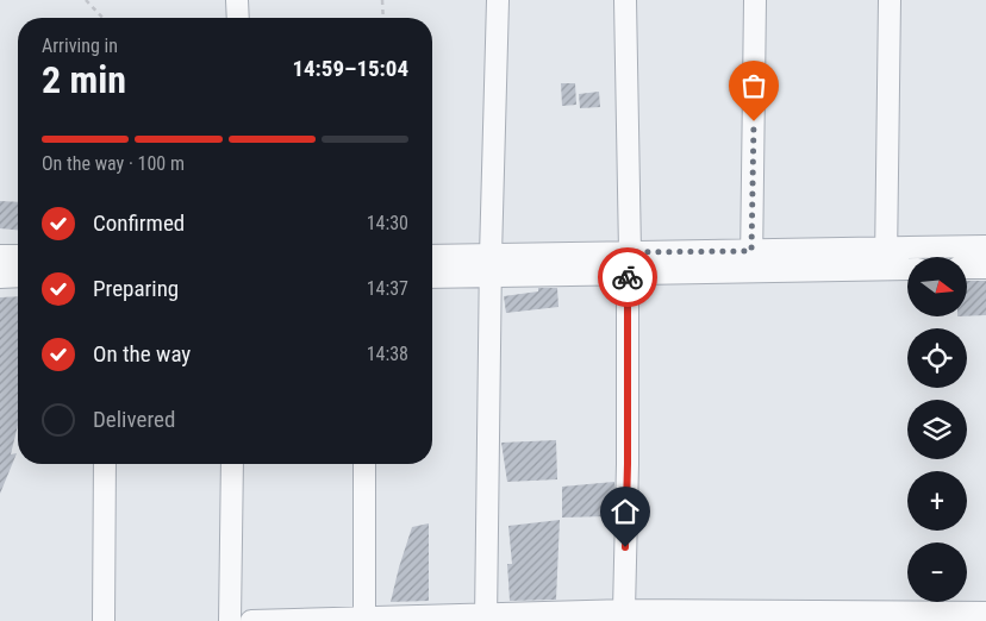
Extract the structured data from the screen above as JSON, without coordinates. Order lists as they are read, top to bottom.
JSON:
{
  "north": "right",
  "page": {
    "heading": ["2 min", "Arriving in", "14:59–15:04"],
    "bar": "On the way · 100 m",
    "list": [
      ["Confirmed", "14:30"],
      ["Preparing", "14:37"],
      ["On the way", "14:38"],
      "Delivered"
    ],
    "map_buttons": ["+", "−"]
  }
}
